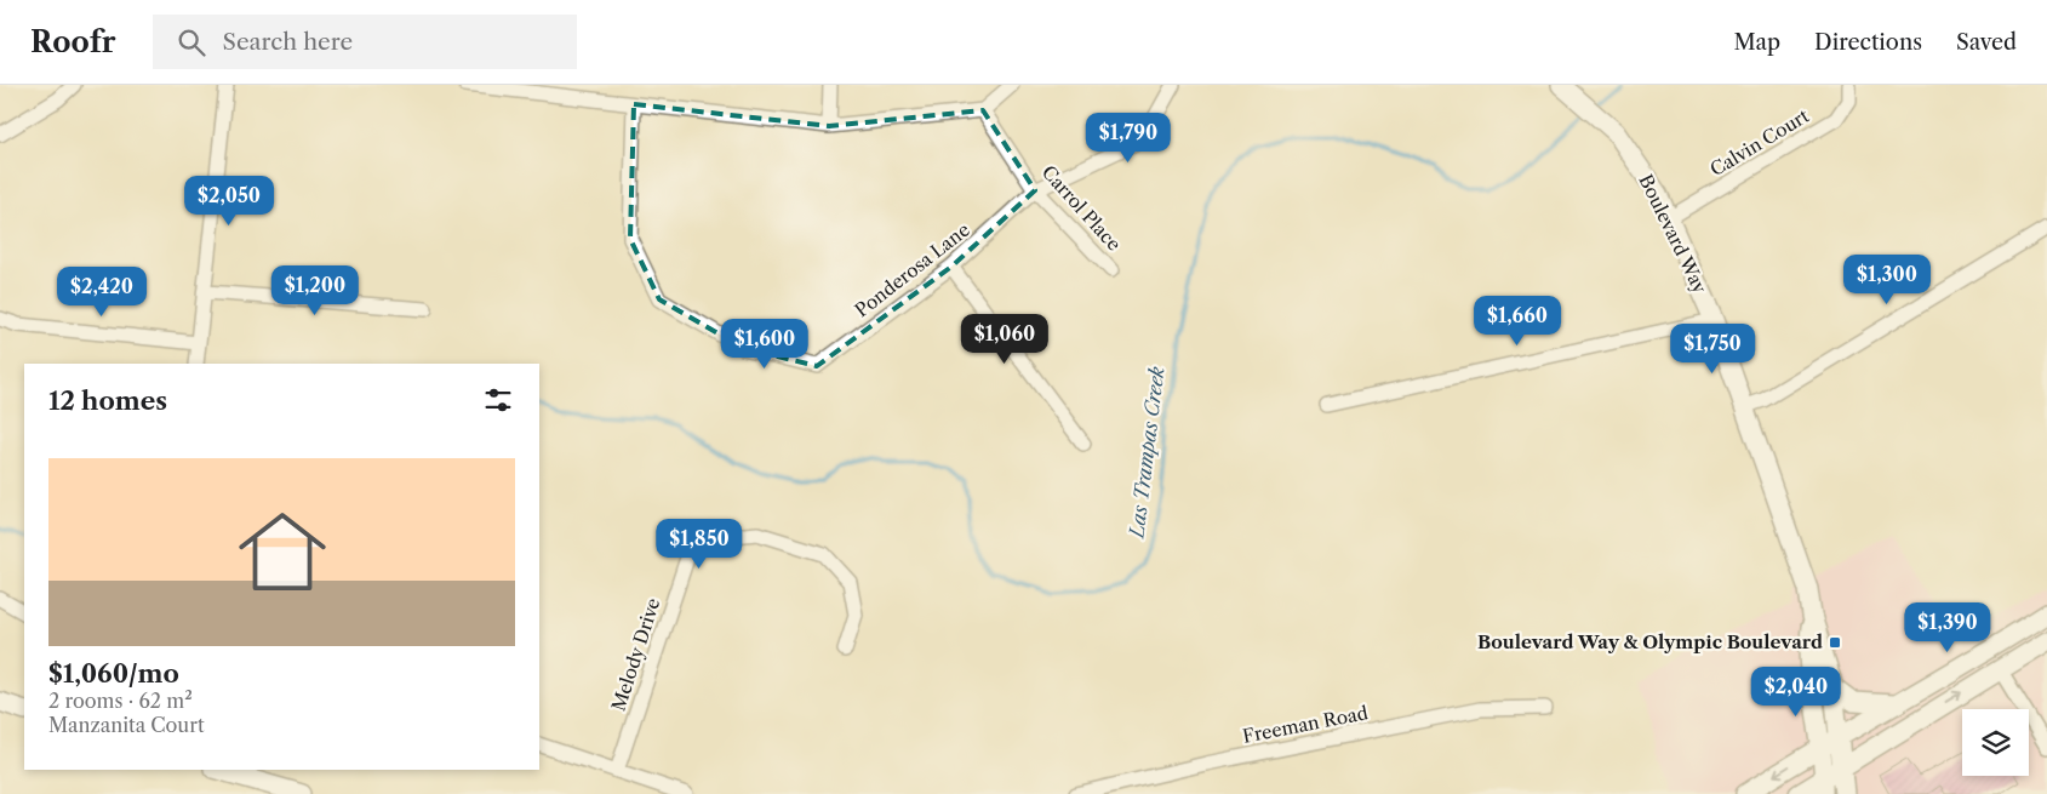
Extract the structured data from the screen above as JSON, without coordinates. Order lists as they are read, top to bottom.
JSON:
{
  "streets": {
    "street": [
      "Calvin Court",
      "Carrol Place",
      "Boulevard Way",
      "Ponderosa Lane",
      "Melody Drive",
      "Freeman Road"
    ]
  },
  "crossings": [
    ["Calvin Court", "Boulevard Way"],
    ["Carrol Place", "Ponderosa Lane"]
  ],
  "water": ["Las Trampas Creek"],
  "places": {
    "transit": ["Boulevard Way & Olympic Boulevard"]
  },
  "page": {
    "header": "Roofr",
    "search": "Search here",
    "nav": ["Map", "Directions", "Saved"],
    "price": [
      "$1,790",
      "$2,050",
      "$1,300",
      "$1,200",
      "$2,420",
      "$1,660",
      "$1,060",
      "$1,600",
      "$1,750",
      "$1,850",
      "$1,390",
      "$2,040"
    ],
    "heading": "12 homes",
    "list": [
      {
        "name": "$1,060/mo",
        "note": "2 rooms · 62 m² · Manzanita Court"
      }
    ]
  }
}
